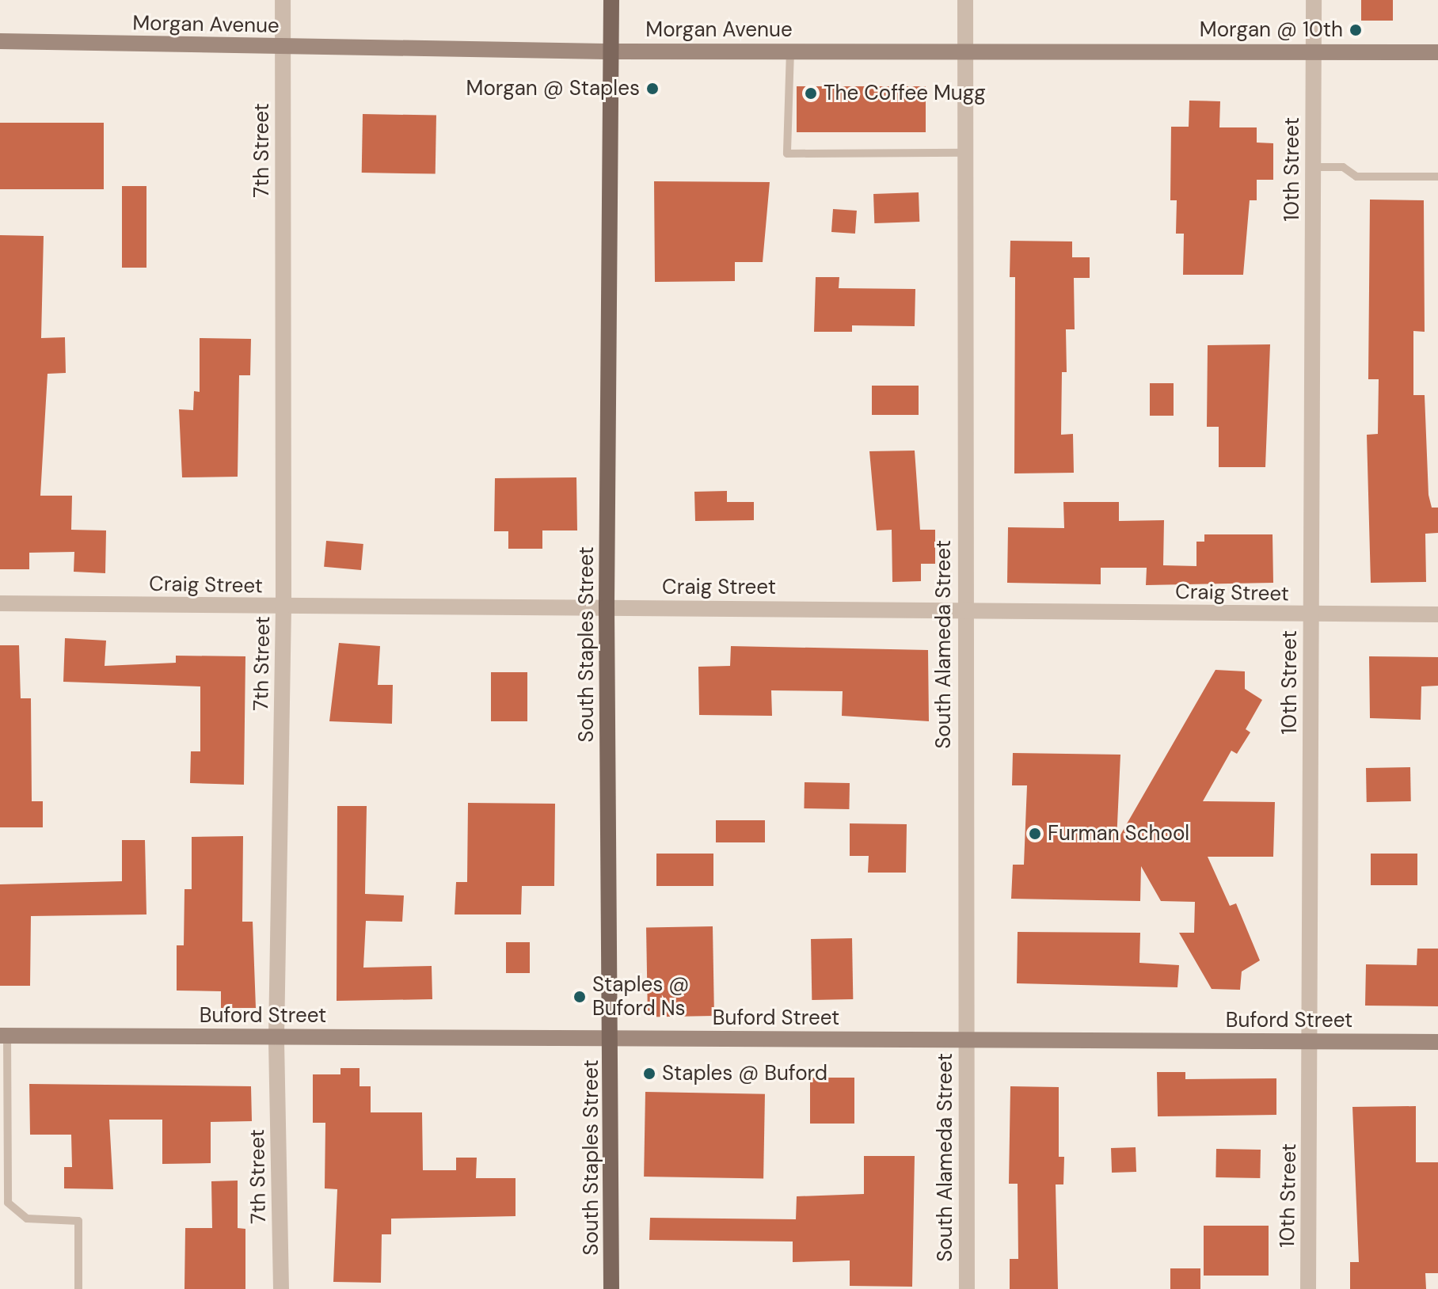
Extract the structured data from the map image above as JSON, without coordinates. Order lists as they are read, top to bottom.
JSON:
{
  "streets": {
    "main road": ["Morgan Avenue", "South Staples Street", "Buford Street"],
    "street": [
      "7th Street",
      "10th Street",
      "Craig Street",
      "South Alameda Street"
    ]
  },
  "crossings": [
    ["Morgan Avenue", "7th Street"],
    ["Morgan Avenue", "10th Street"],
    ["Morgan Avenue", "South Staples Street"],
    ["Morgan Avenue", "South Alameda Street"],
    ["7th Street", "Craig Street"],
    ["7th Street", "Buford Street"],
    ["10th Street", "Craig Street"],
    ["10th Street", "Buford Street"],
    ["Craig Street", "South Staples Street"],
    ["Craig Street", "South Alameda Street"],
    ["South Staples Street", "Buford Street"],
    ["South Alameda Street", "Buford Street"]
  ],
  "places": [
    "Morgan @ 10th",
    "Morgan @ Staples",
    "The Coffee Mugg",
    "Furman School",
    "Staples @ Buford Ns",
    "Staples @ Buford"
  ]
}
